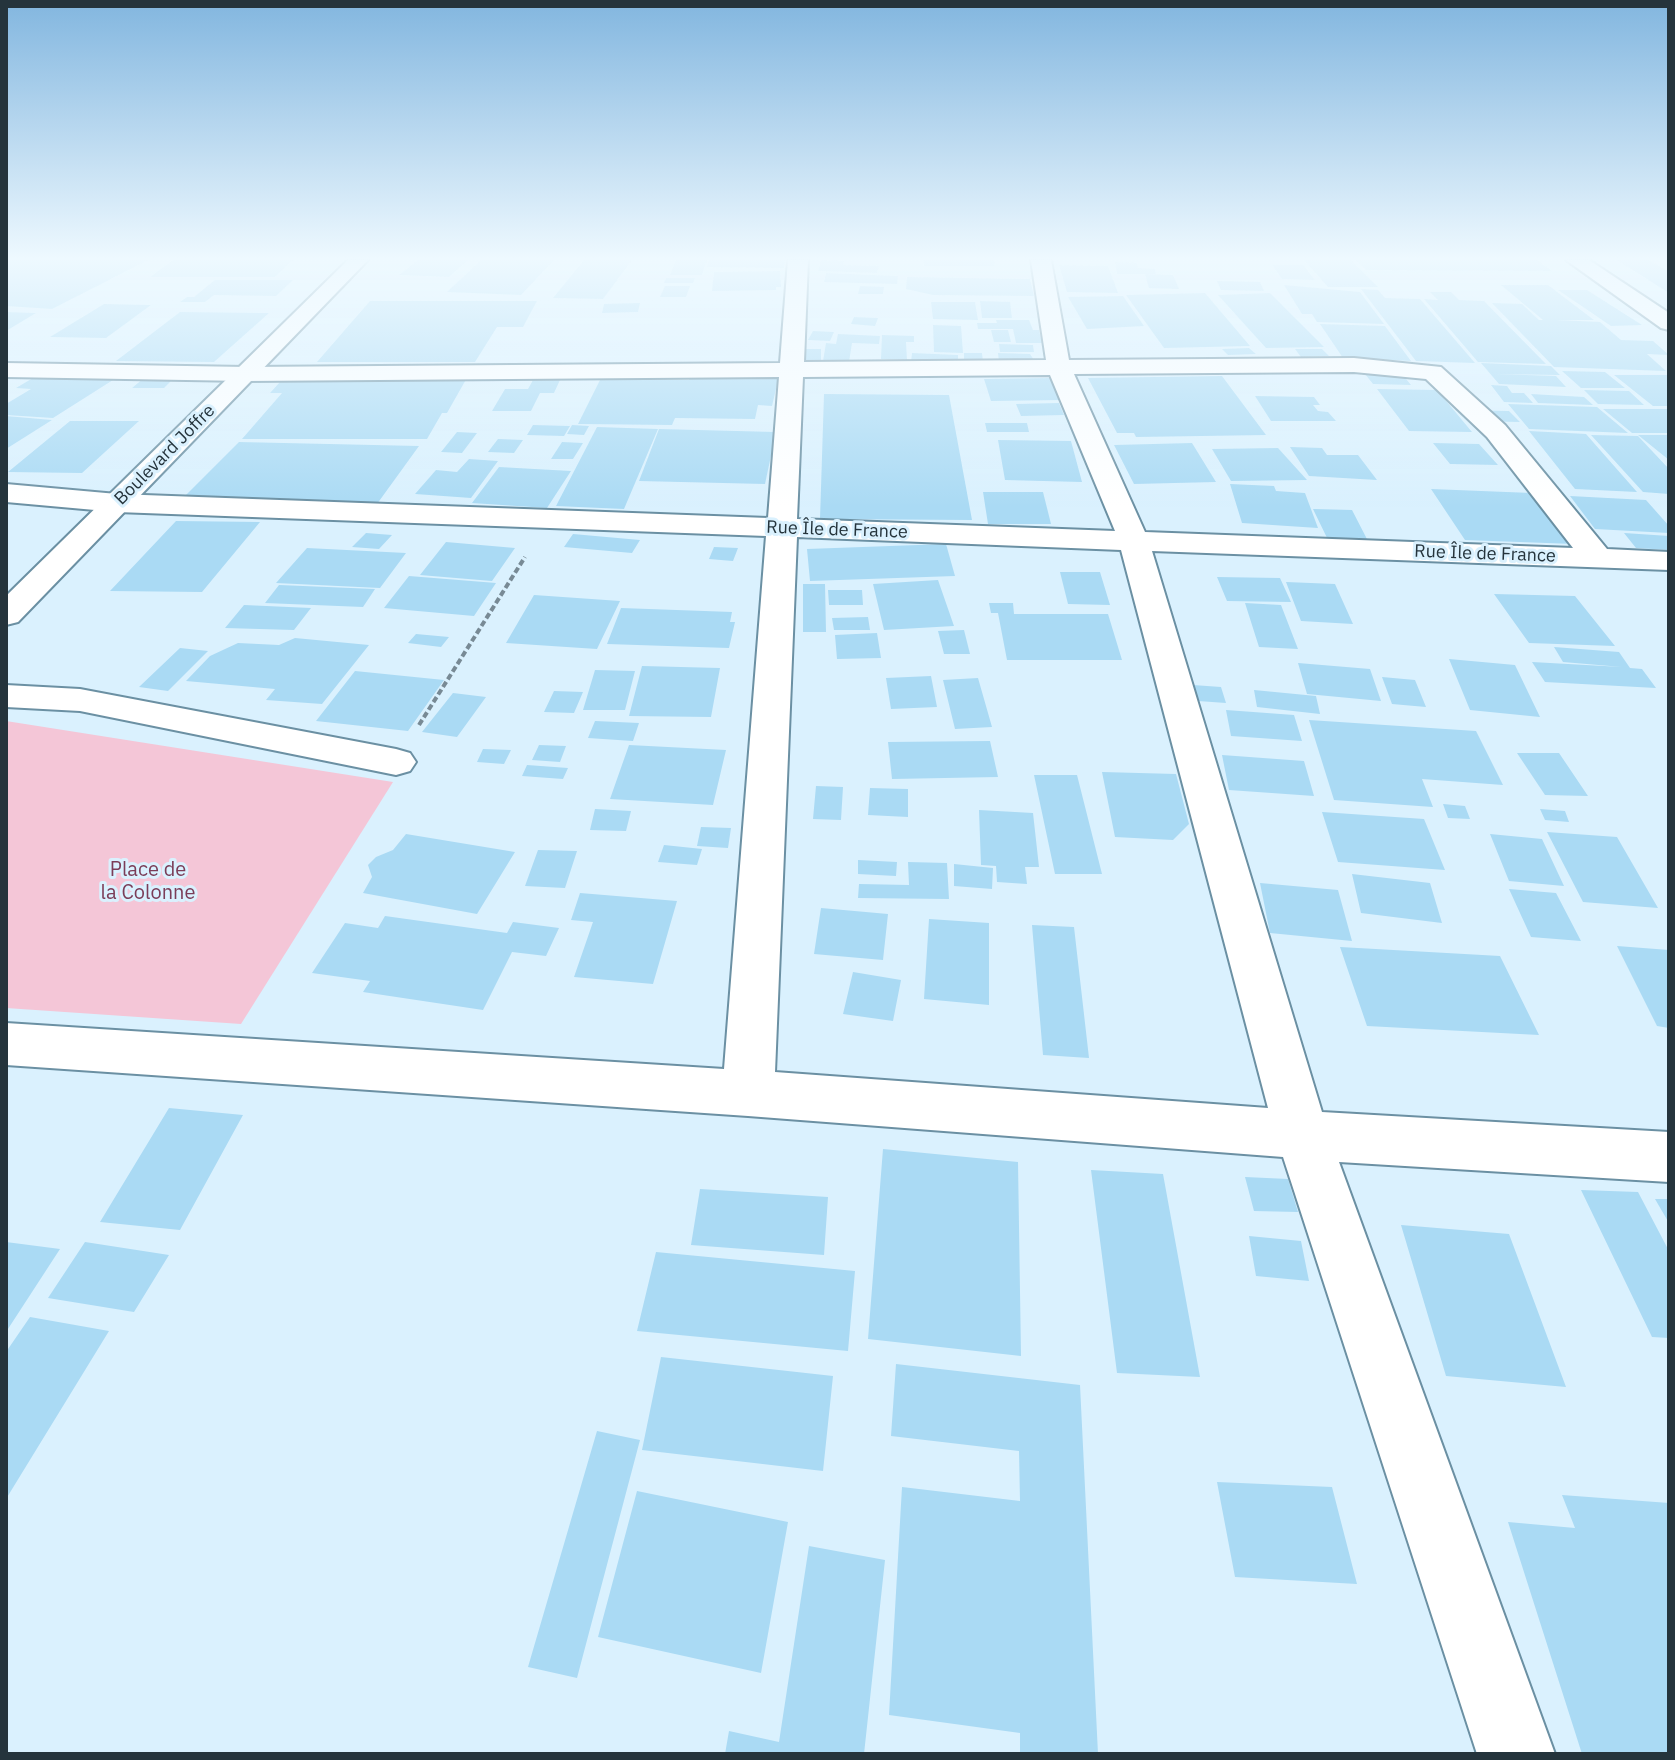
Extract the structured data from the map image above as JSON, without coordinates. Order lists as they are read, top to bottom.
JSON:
{
  "streets": {
    "street": ["Boulevard Joffre", "Rue Île de France"]
  },
  "crossings": [
    ["Boulevard Joffre", "Rue Île de France"]
  ],
  "parks": ["Place de la Colonne"]
}
